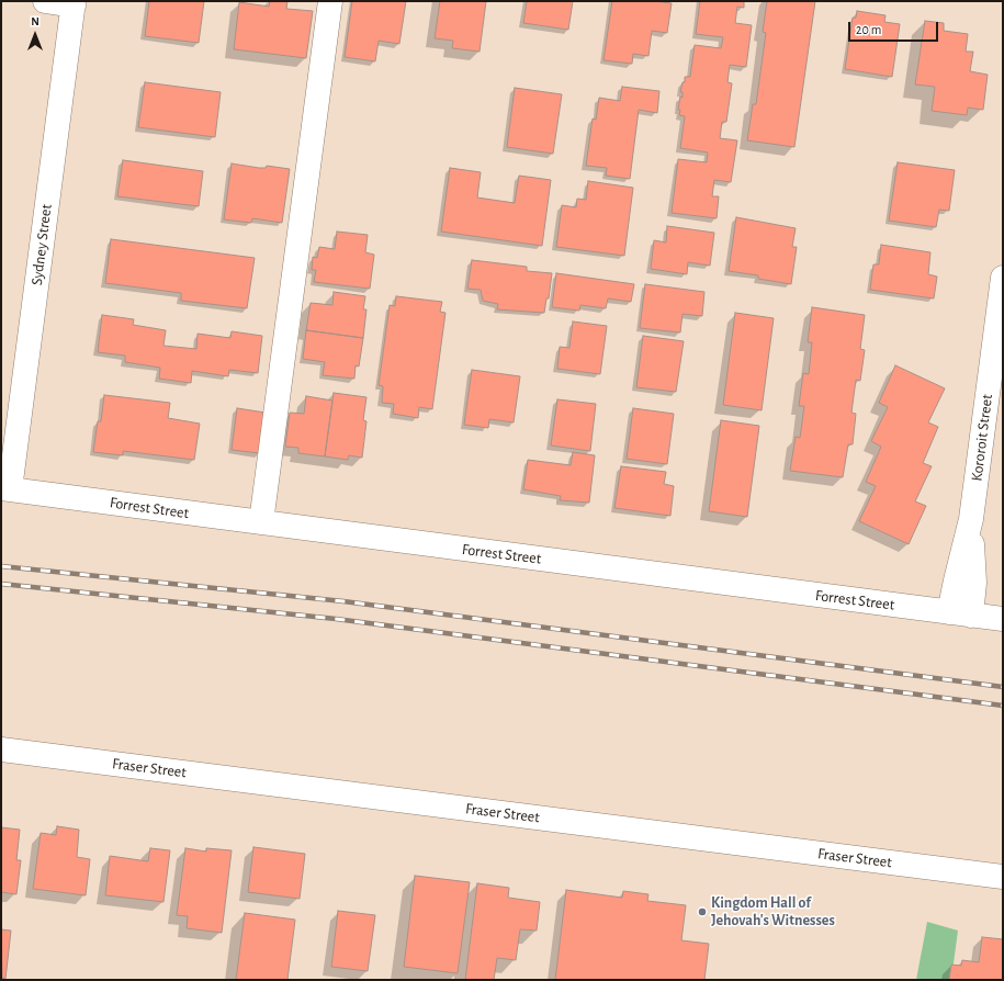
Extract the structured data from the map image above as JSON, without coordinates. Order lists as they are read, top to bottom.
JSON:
{
  "streets": {
    "street": [
      "Sydney Street",
      "Kororoit Street",
      "Forrest Street",
      "Fraser Street"
    ]
  },
  "crossings": [
    ["Sydney Street", "Forrest Street"],
    ["Kororoit Street", "Forrest Street"]
  ],
  "places": ["Kingdom Hall of Jehovah's Witnesses"],
  "scale_bar": "20 m",
  "north": "top"
}
